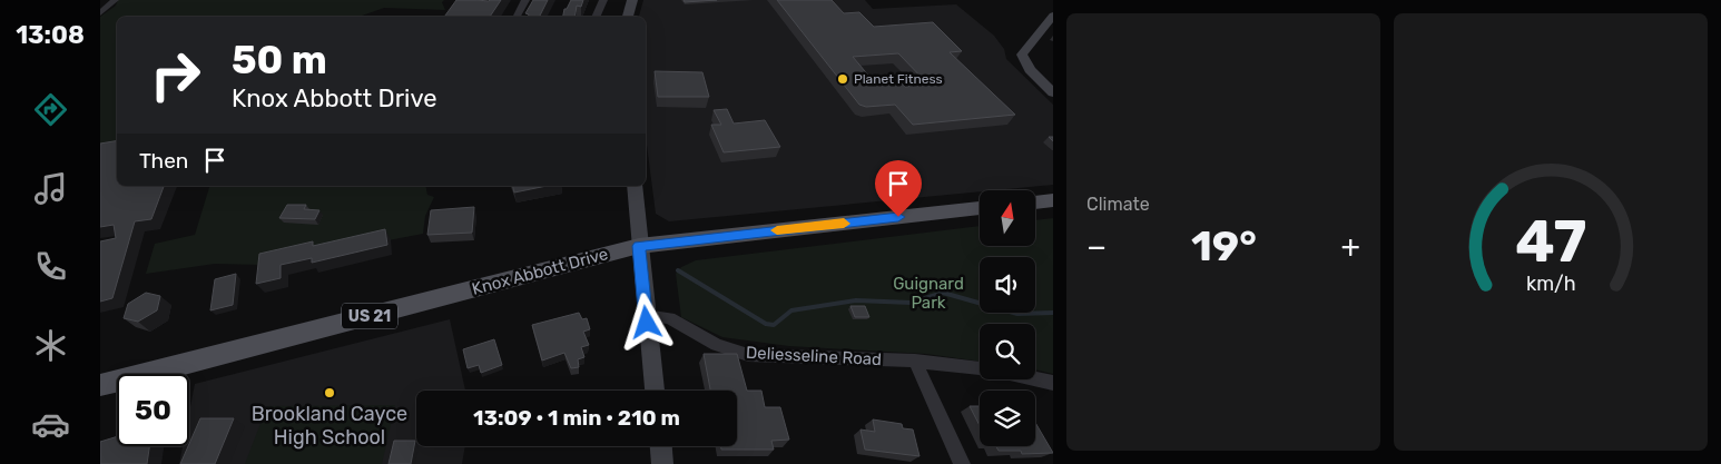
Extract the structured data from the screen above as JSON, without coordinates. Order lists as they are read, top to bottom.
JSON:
{
  "streets": {
    "main road": ["Knox Abbott Drive", "US 21"],
    "street": ["Deliesseline Road"]
  },
  "parks": ["Guignard Park"],
  "places": ["Planet Fitness", "Brookland Cayce High School"],
  "north": "top",
  "page": {
    "tabs": "13:08",
    "tile": "Climate",
    "turn": ["50 m", "Knox Abbott Drive"],
    "then": "Then",
    "heat": ["−", "19°", "+"],
    "limit": "50",
    "trip": "13:09 · 1 min · 210 m",
    "gauge": ["47", "km/h"]
  }
}
